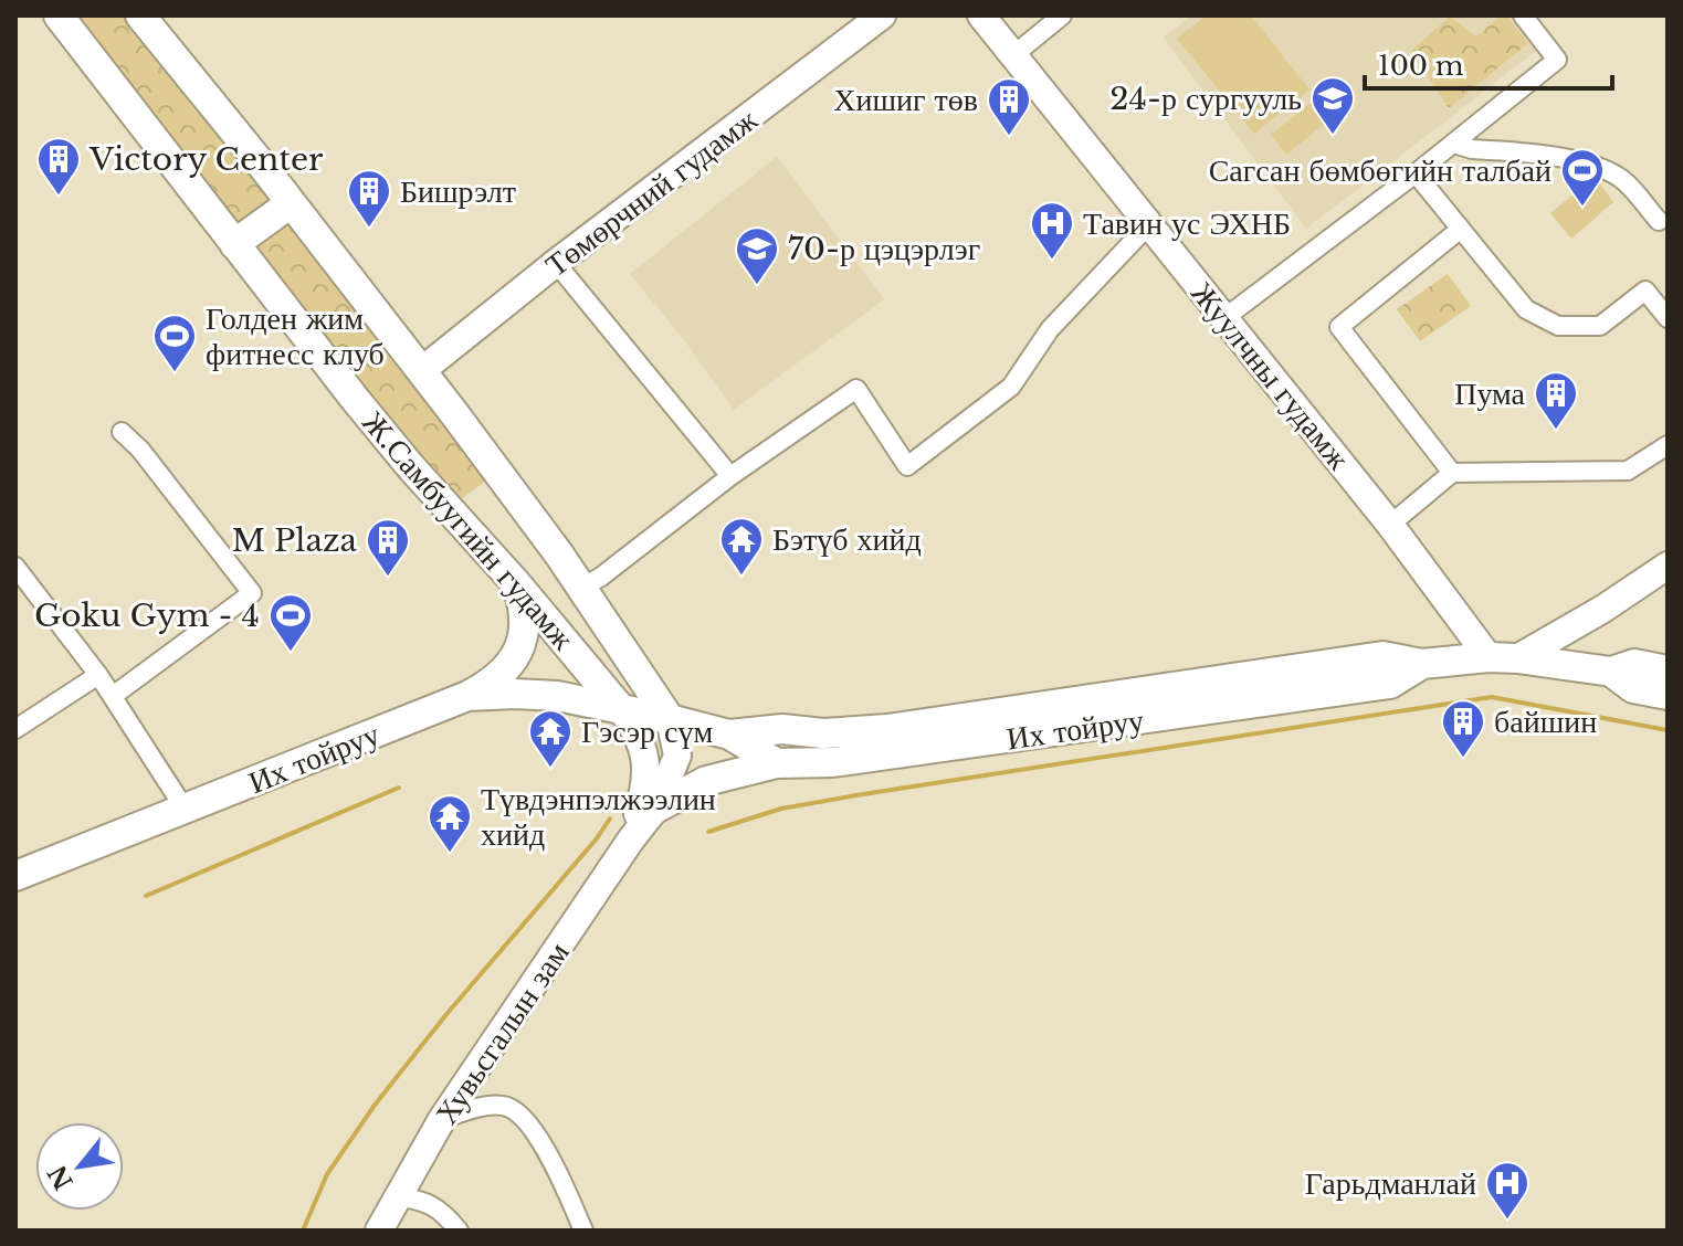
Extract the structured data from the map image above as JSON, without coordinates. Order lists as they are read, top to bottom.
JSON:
{
  "streets": {
    "main road": [
      "Төмөрчний гудамж",
      "Жуулчны гудамж",
      "Ж.Самбуугийн гудамж",
      "Их тойруу",
      "Хувьсгалын зам"
    ]
  },
  "crossings": [
    ["Төмөрчний гудамж", "Ж.Самбуугийн гудамж"],
    ["Жуулчны гудамж", "Их тойруу"],
    ["Ж.Самбуугийн гудамж", "Их тойруу"]
  ],
  "places": {
    "school or university": ["24-р сургууль", "70-р цэцэрлэг"],
    "building": [
      "Хишиг төв",
      "Victory Center",
      "Бишрэлт",
      "Пума",
      "M Plaza",
      "байшин"
    ],
    "sports": ["Сагсан бөмбөгийн талбай", "Голден жим фитнесс клуб", "Goku Gym - 4"],
    "hospital": ["Тавин ус ЭХНБ", "Гарьдманлай"],
    "temple": ["Бэтүб хийд", "Гэсэр сүм", "Түвдэнпэлжээлин хийд"]
  },
  "scale_bar": "100 m",
  "north": "bottom left"
}
